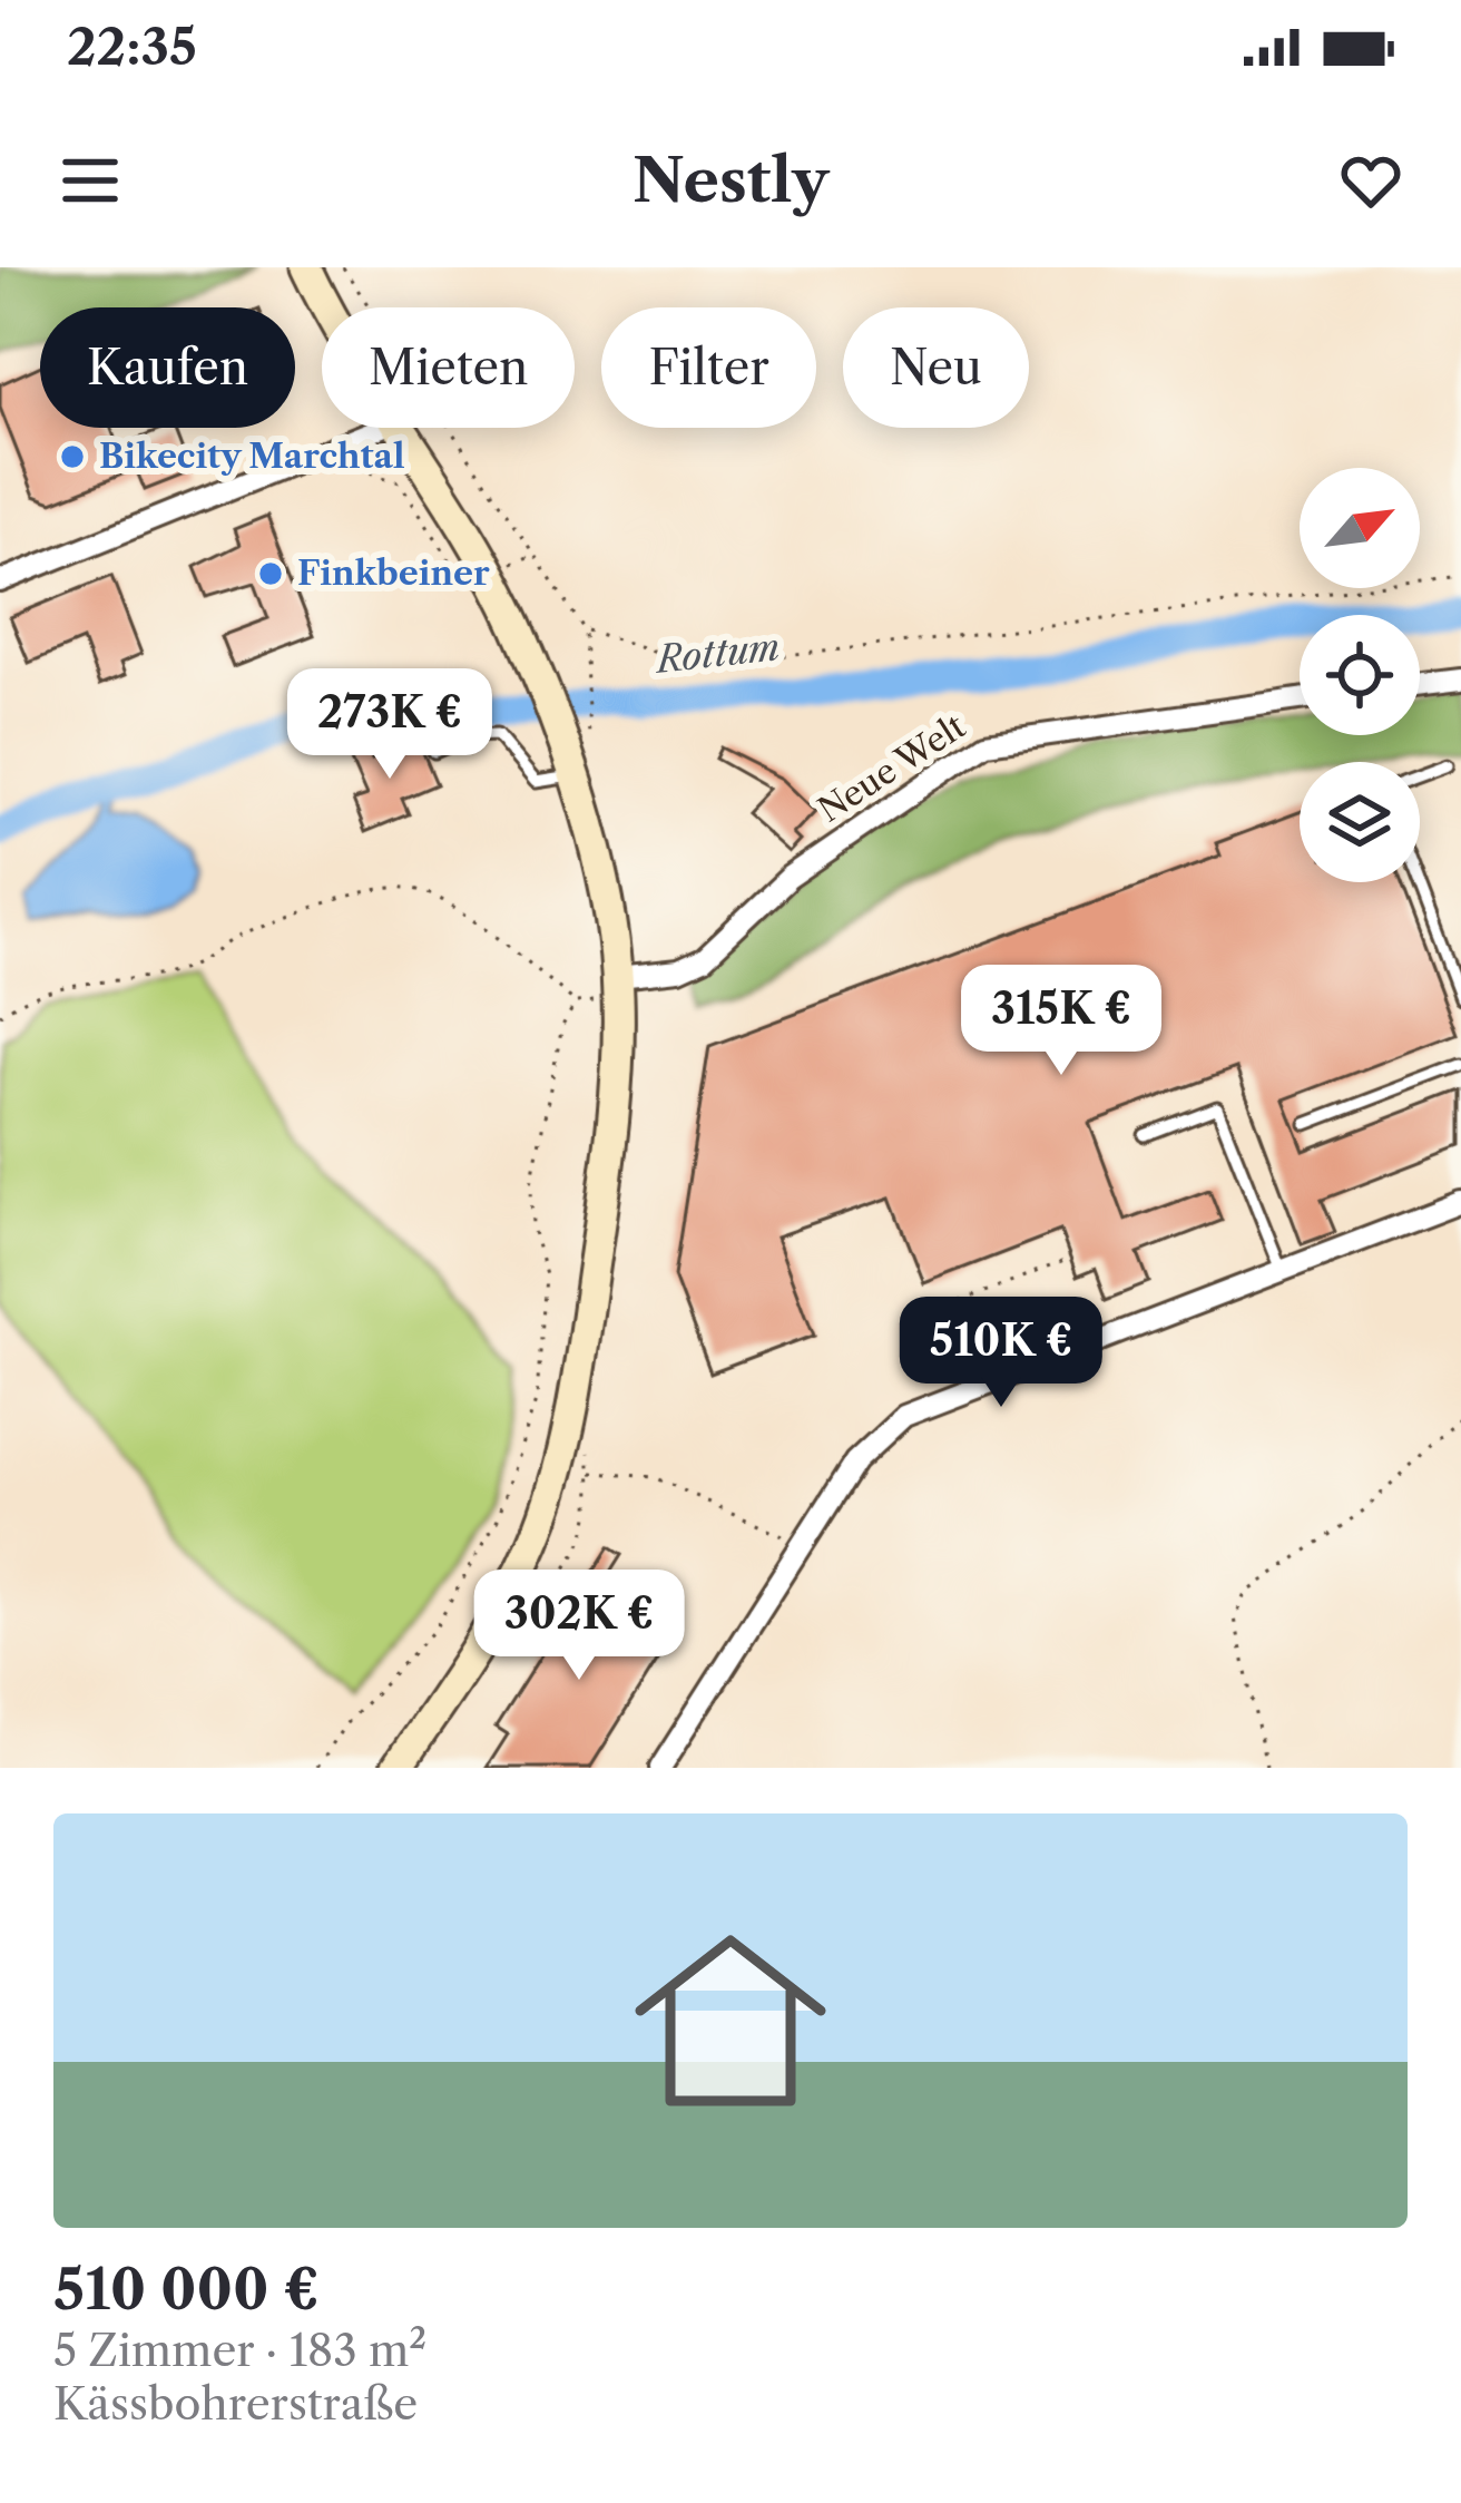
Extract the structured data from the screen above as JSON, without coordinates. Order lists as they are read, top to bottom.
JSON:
{
  "streets": {
    "street": ["Neue Welt"]
  },
  "water": ["Rottum"],
  "places": ["Bikecity Marchtal", "Finkbeiner"],
  "north": "top right",
  "page": {
    "status": "22:35",
    "header": "Nestly",
    "chip": [
      "Kaufen",
      "Mieten",
      "Filter",
      "Neu"
    ],
    "price": [
      "273K €",
      "315K €",
      "510K €",
      "302K €"
    ],
    "list": [
      {
        "name": "510 000 €",
        "note": "5 Zimmer · 183 m² · Kässbohrerstraße"
      }
    ]
  }
}
